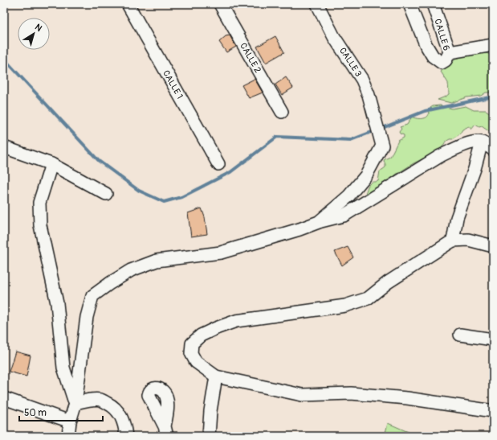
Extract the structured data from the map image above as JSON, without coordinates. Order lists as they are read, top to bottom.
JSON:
{
  "streets": {
    "street": [
      "CALLE 6",
      "CALLE 2",
      "CALLE 3",
      "CALLE 1"
    ]
  },
  "scale_bar": "50 m",
  "north": "top right"
}
